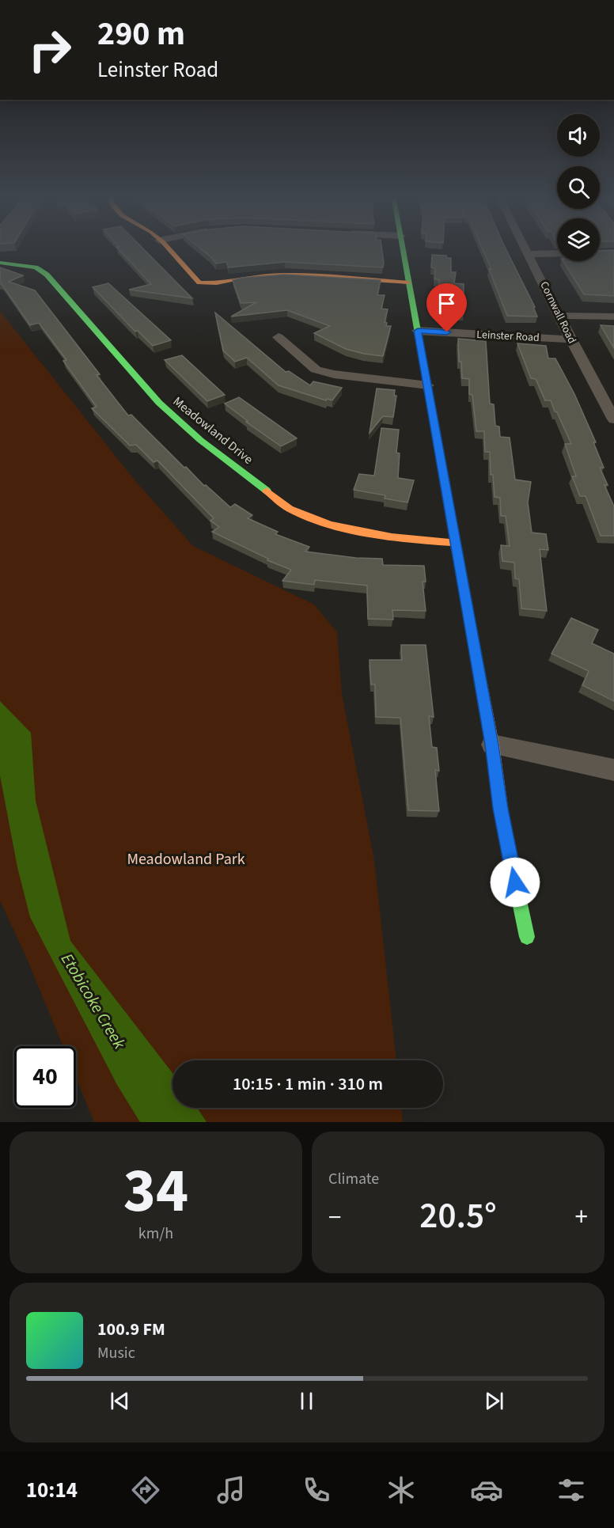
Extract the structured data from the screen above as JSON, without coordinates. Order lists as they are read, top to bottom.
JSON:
{
  "streets": {
    "street": ["Cornwall Road", "Leinster Road", "Meadowland Drive"]
  },
  "crossings": [
    ["Cornwall Road", "Leinster Road"]
  ],
  "water": ["Etobicoke Creek"],
  "parks": ["Meadowland Park"],
  "page": {
    "turn": ["290 m", "Leinster Road"],
    "limit": "40",
    "trip": "10:15 · 1 min · 310 m",
    "tile": [
      ["34", "km/h"],
      "Climate"
    ],
    "heat": ["−", "20.5°", "+"],
    "song": ["100.9 FM", "Music"],
    "tabs": "10:14"
  }
}
